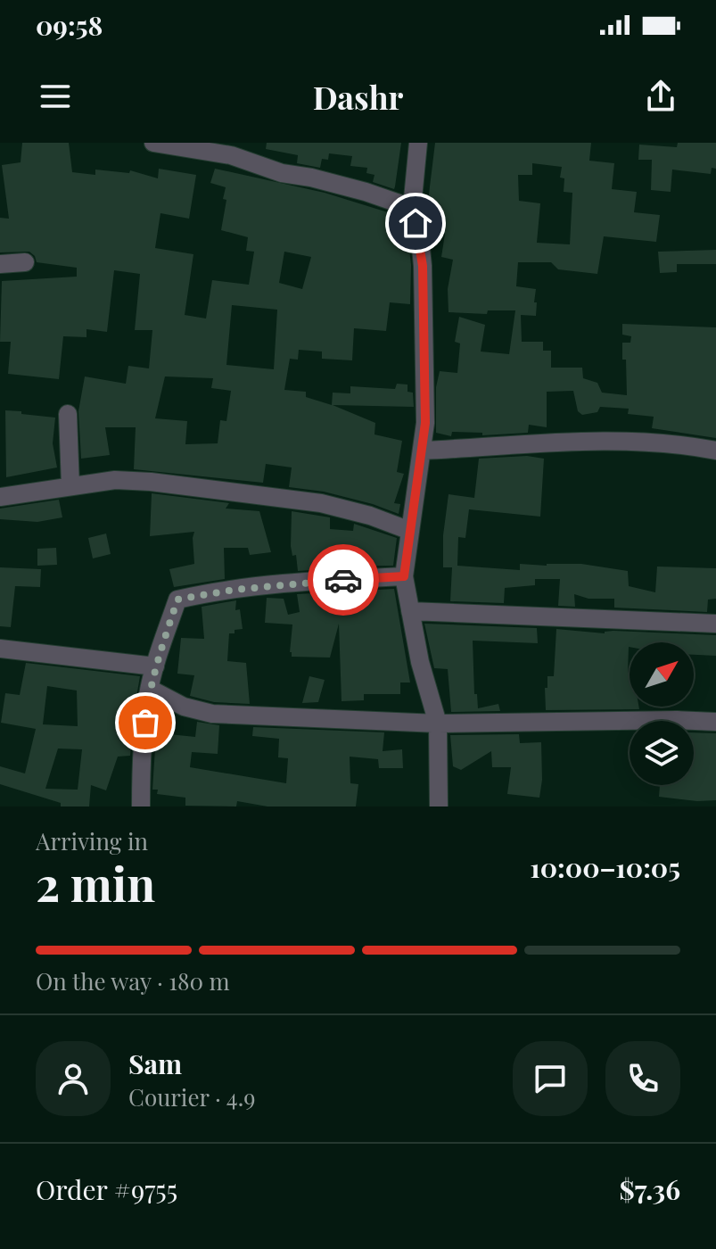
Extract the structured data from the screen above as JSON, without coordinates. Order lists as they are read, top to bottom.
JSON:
{
  "north": "top right",
  "page": {
    "status": "09:58",
    "header": "Dashr",
    "heading": ["2 min", "Arriving in", "10:00–10:05"],
    "panel": [
      "Sam",
      "Courier · 4.9",
      "Order #9755",
      "$7.36"
    ],
    "bar": "On the way · 180 m"
  }
}
